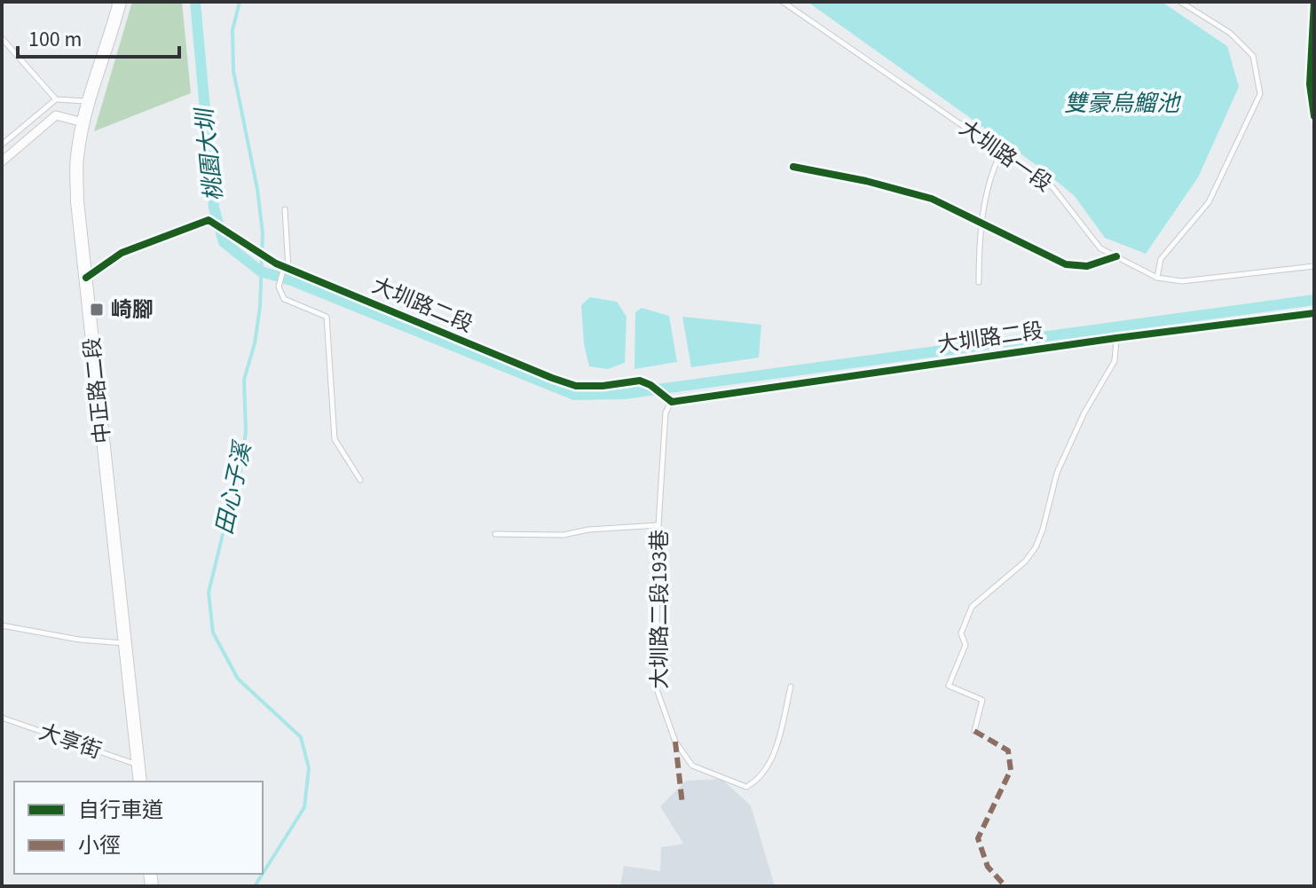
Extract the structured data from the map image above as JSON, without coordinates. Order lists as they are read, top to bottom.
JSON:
{
  "streets": {
    "main road": ["中正路二段"],
    "street": ["大圳路二段"],
    "lane": ["大圳路一段", "大圳路二段193巷", "大享街"]
  },
  "crossings": [
    ["大圳路二段", "中正路二段"],
    ["大圳路二段", "大圳路二段193巷"],
    ["中正路二段", "大享街"]
  ],
  "water": ["雙豪烏鰡池", "桃園大圳", "田心子溪"],
  "places": {
    "transit": ["崎腳"]
  },
  "legend": ["自行車道", "小徑"],
  "scale_bar": "100 m"
}
